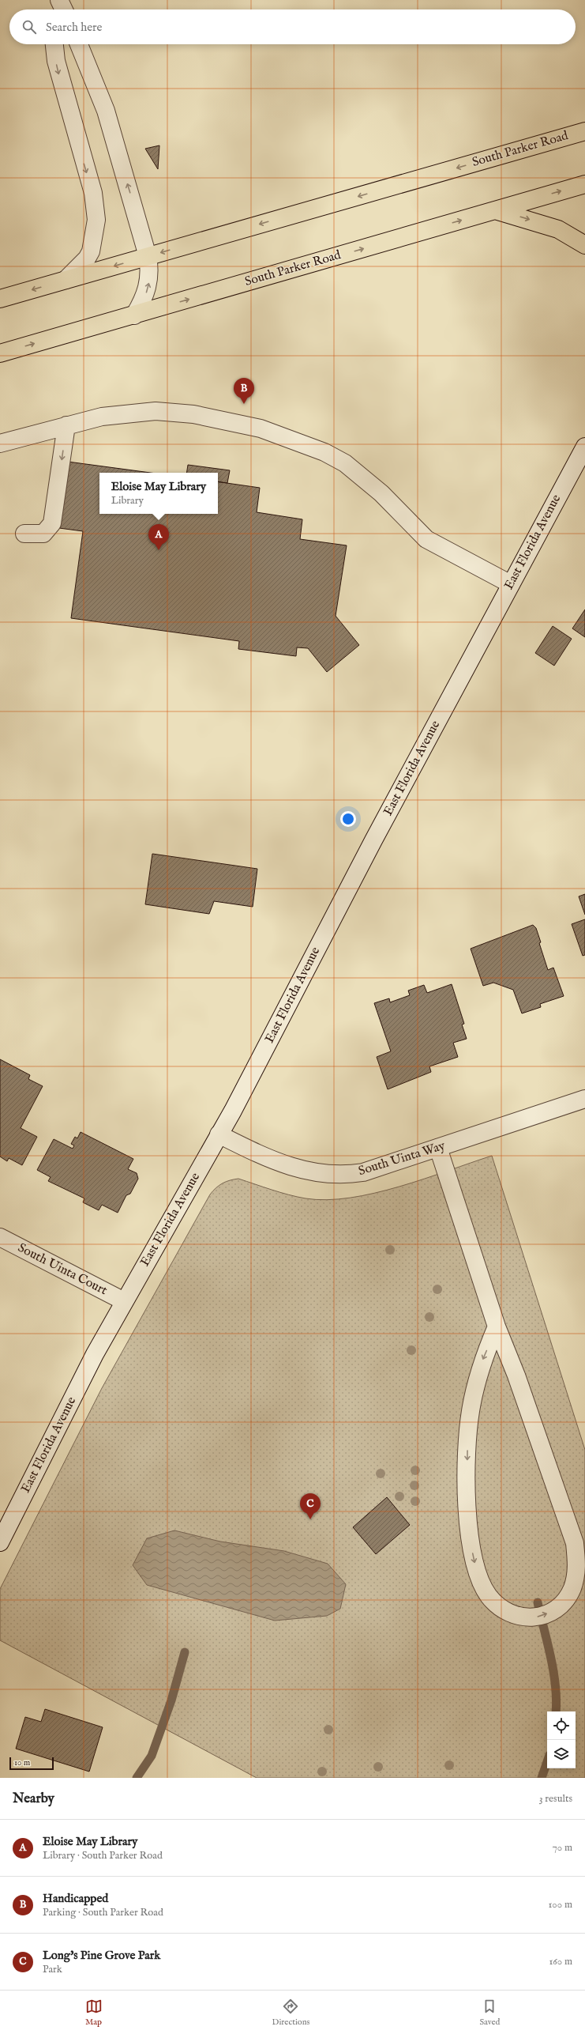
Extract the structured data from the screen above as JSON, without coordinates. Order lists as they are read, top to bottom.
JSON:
{
  "streets": {
    "main road": ["South Parker Road"],
    "street": ["East Florida Avenue", "South Uinta Way", "South Uinta Court"]
  },
  "crossings": [
    ["East Florida Avenue", "South Uinta Way"],
    ["East Florida Avenue", "South Uinta Court"]
  ],
  "scale_bar": "10 m",
  "page": {
    "search": "Search here",
    "pins": ["B", "A", "C"],
    "popup": ["Eloise May Library", "Library"],
    "scale": "10 m",
    "heading": ["Nearby", "3 results"],
    "list": [
      {
        "mark": "A",
        "name": "Eloise May Library",
        "note": "Library · South Parker Road",
        "value": "70 m"
      },
      {
        "mark": "B",
        "name": "Handicapped",
        "note": "Parking · South Parker Road",
        "value": "100 m"
      },
      {
        "mark": "C",
        "name": "Long's Pine Grove Park",
        "note": "Park",
        "value": "160 m"
      }
    ],
    "nav": ["Map", "Directions", "Saved"]
  }
}
